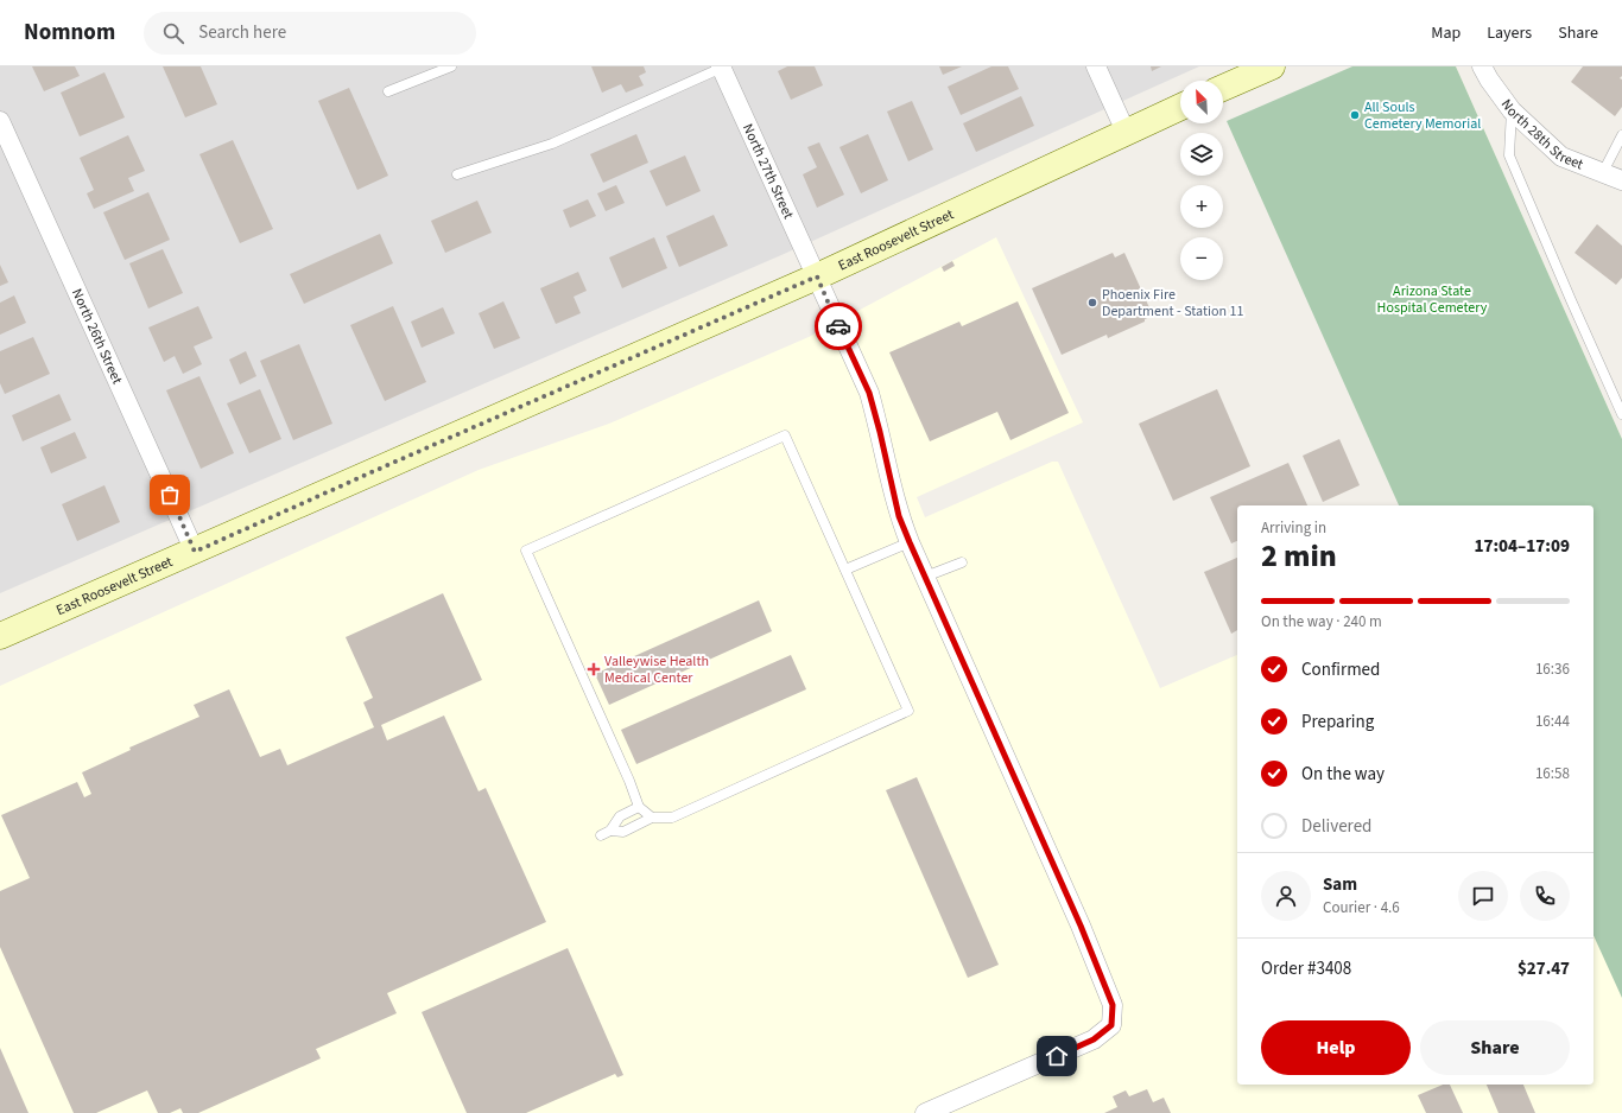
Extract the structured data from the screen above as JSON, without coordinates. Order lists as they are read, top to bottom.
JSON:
{
  "streets": {
    "street": [
      "North 28th Street",
      "North 27th Street",
      "East Roosevelt Street",
      "North 26th Street"
    ]
  },
  "crossings": [
    ["North 27th Street", "East Roosevelt Street"],
    ["East Roosevelt Street", "North 26th Street"]
  ],
  "parks": ["Arizona State Hospital Cemetery"],
  "places": {
    "other": ["All Souls Cemetery Memorial", "Phoenix Fire Department - Station 11"],
    "health": ["Valleywise Health Medical Center"]
  },
  "north": "top left",
  "page": {
    "header": "Nomnom",
    "search": "Search here",
    "nav": ["Map", "Layers", "Share"],
    "map_buttons": ["+", "−"],
    "heading": ["2 min", "Arriving in", "17:04–17:09"],
    "panel": [
      "Sam",
      "Courier · 4.6",
      "Order #3408",
      "$27.47"
    ],
    "bar": "On the way · 240 m",
    "list": [
      ["Confirmed", "16:36"],
      ["Preparing", "16:44"],
      ["On the way", "16:58"],
      "Delivered"
    ],
    "buttons": ["Help", "Share"]
  }
}
